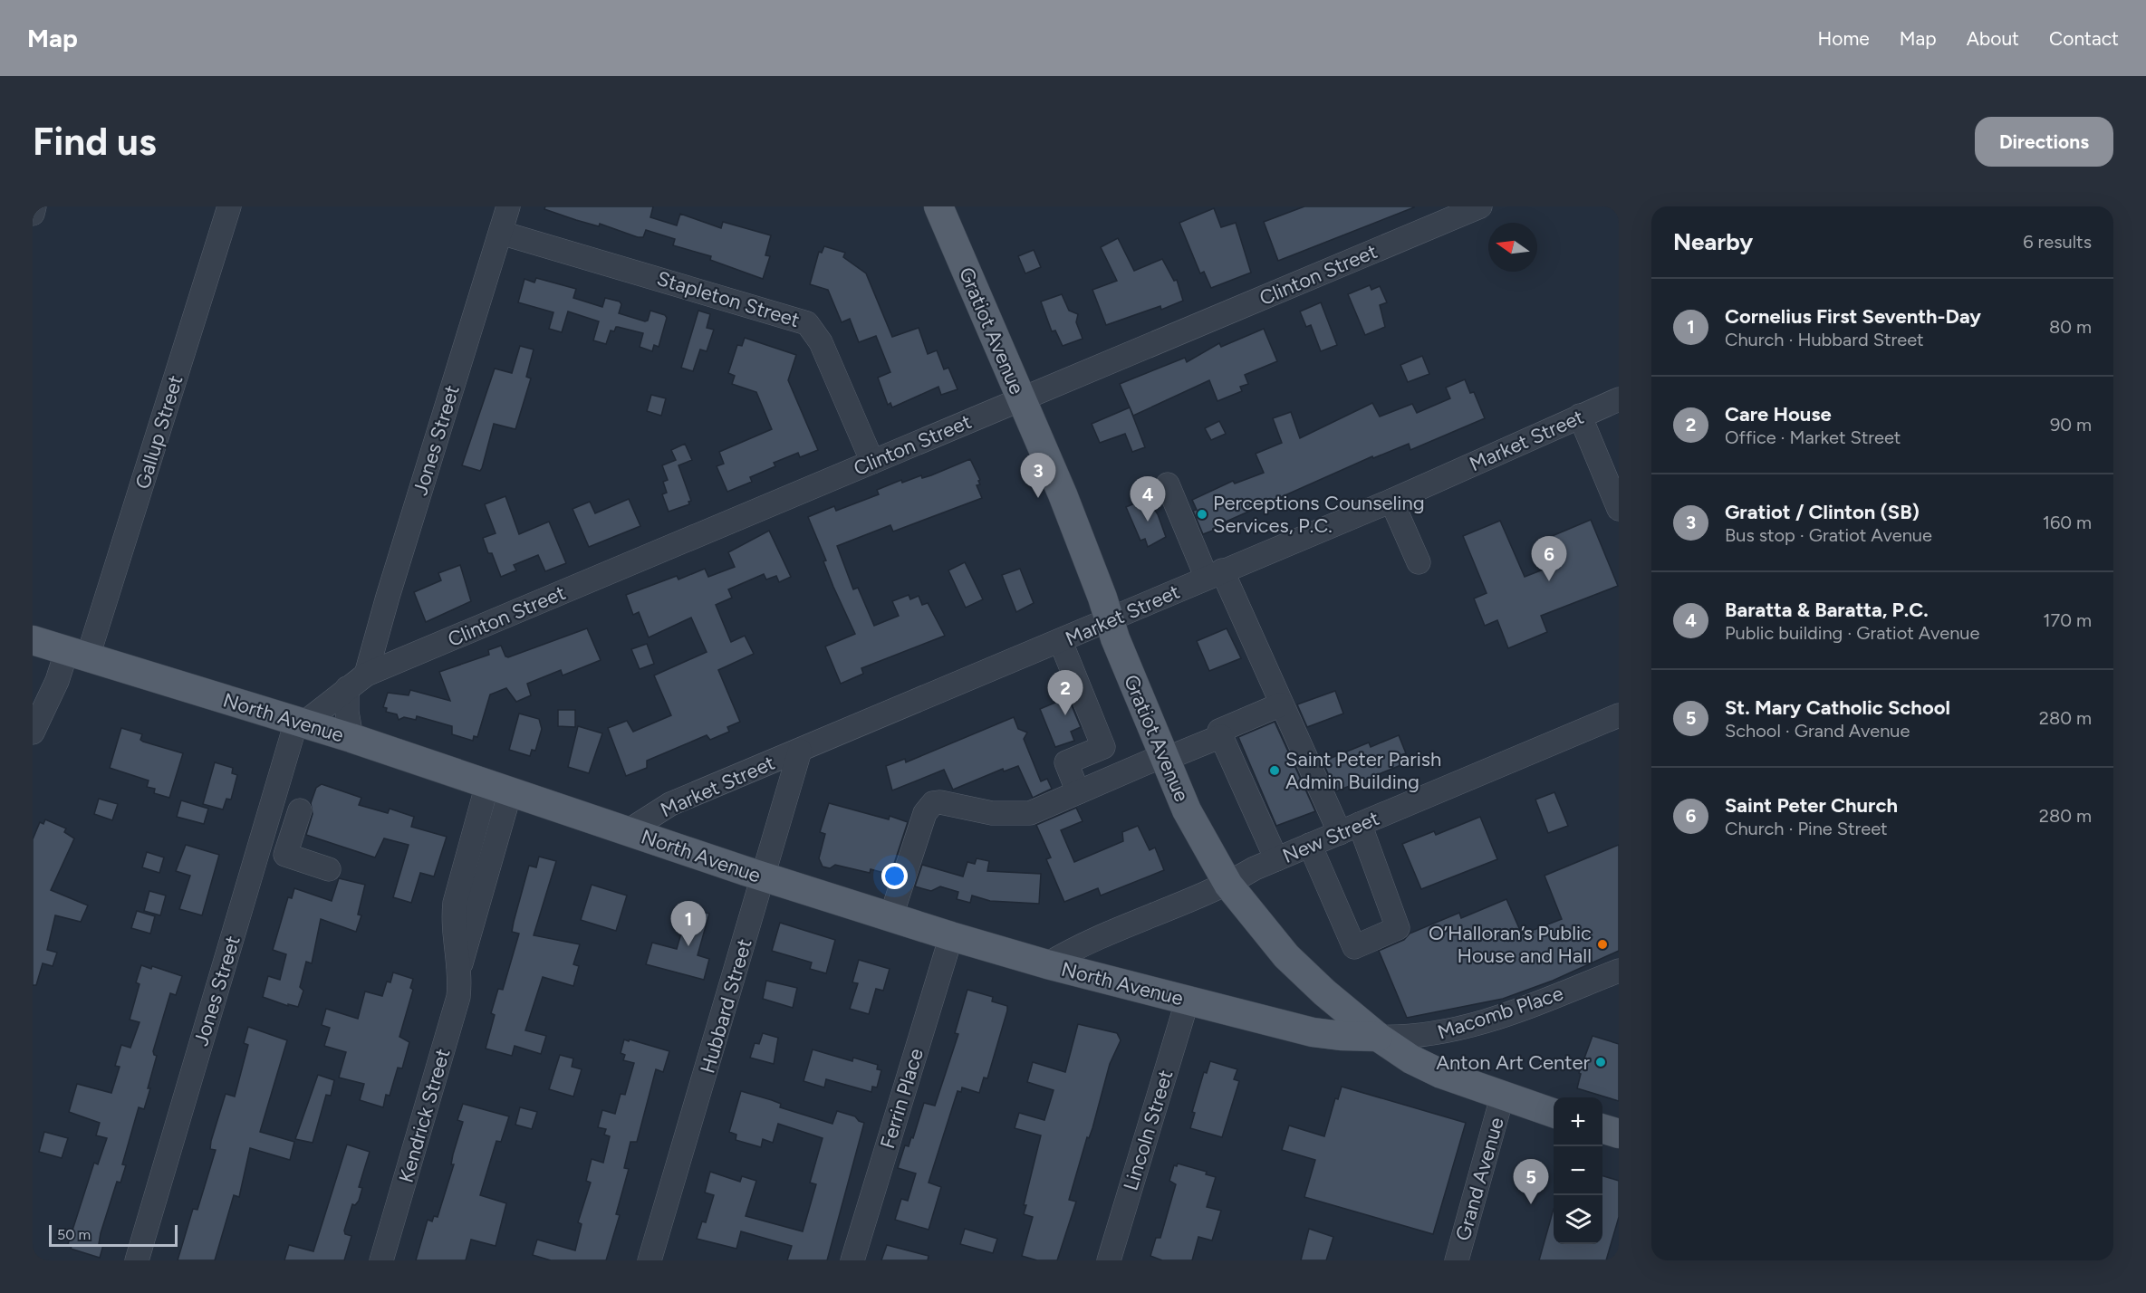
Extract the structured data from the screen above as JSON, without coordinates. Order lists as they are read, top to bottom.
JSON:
{
  "streets": {
    "main road": ["Gratiot Avenue", "North Avenue"],
    "street": [
      "Clinton Street",
      "Stapleton Street",
      "Gallup Street",
      "Jones Street",
      "Market Street",
      "New Street",
      "Hubbard Street",
      "Macomb Place",
      "Ferrin Place",
      "Kendrick Street",
      "Lincoln Street",
      "Grand Avenue"
    ]
  },
  "crossings": [
    ["Clinton Street", "Stapleton Street"],
    ["Clinton Street", "Gratiot Avenue"],
    ["Clinton Street", "Jones Street"],
    ["Clinton Street", "North Avenue"],
    ["Stapleton Street", "Jones Street"],
    ["Gratiot Avenue", "Market Street"],
    ["Gratiot Avenue", "North Avenue"],
    ["Gratiot Avenue", "New Street"],
    ["Gratiot Avenue", "Macomb Place"],
    ["Gratiot Avenue", "Grand Avenue"],
    ["Gallup Street", "North Avenue"],
    ["Jones Street", "North Avenue"],
    ["Market Street", "North Avenue"],
    ["Market Street", "Hubbard Street"],
    ["North Avenue", "New Street"],
    ["North Avenue", "Hubbard Street"],
    ["North Avenue", "Macomb Place"],
    ["North Avenue", "Ferrin Place"],
    ["North Avenue", "Kendrick Street"],
    ["North Avenue", "Lincoln Street"]
  ],
  "places": [
    "Perceptions Counseling Services, P.C.",
    "Saint Peter Parish Admin Building",
    "O’Halloran’s Public House and Hall",
    "Anton Art Center"
  ],
  "scale_bar": "50 m",
  "north": "left",
  "page": {
    "header": "Map",
    "nav": [
      "Home",
      "Map",
      "About",
      "Contact"
    ],
    "buttons": "Directions",
    "title": "Find us",
    "heading": ["Nearby", "6 results"],
    "list": [
      {
        "mark": "1",
        "name": "Cornelius First Seventh-Day",
        "note": "Church · Hubbard Street",
        "value": "80 m"
      },
      {
        "mark": "2",
        "name": "Care House",
        "note": "Office · Market Street",
        "value": "90 m"
      },
      {
        "mark": "3",
        "name": "Gratiot / Clinton (SB)",
        "note": "Bus stop · Gratiot Avenue",
        "value": "160 m"
      },
      {
        "mark": "4",
        "name": "Baratta & Baratta, P.C.",
        "note": "Public building · Gratiot Avenue",
        "value": "170 m"
      },
      {
        "mark": "5",
        "name": "St. Mary Catholic School",
        "note": "School · Grand Avenue",
        "value": "280 m"
      },
      {
        "mark": "6",
        "name": "Saint Peter Church",
        "note": "Church · Pine Street",
        "value": "280 m"
      }
    ],
    "pins": [
      "3",
      "4",
      "6",
      "2",
      "1",
      "5"
    ],
    "map_buttons": ["+", "−"],
    "scale": "50 m"
  }
}
